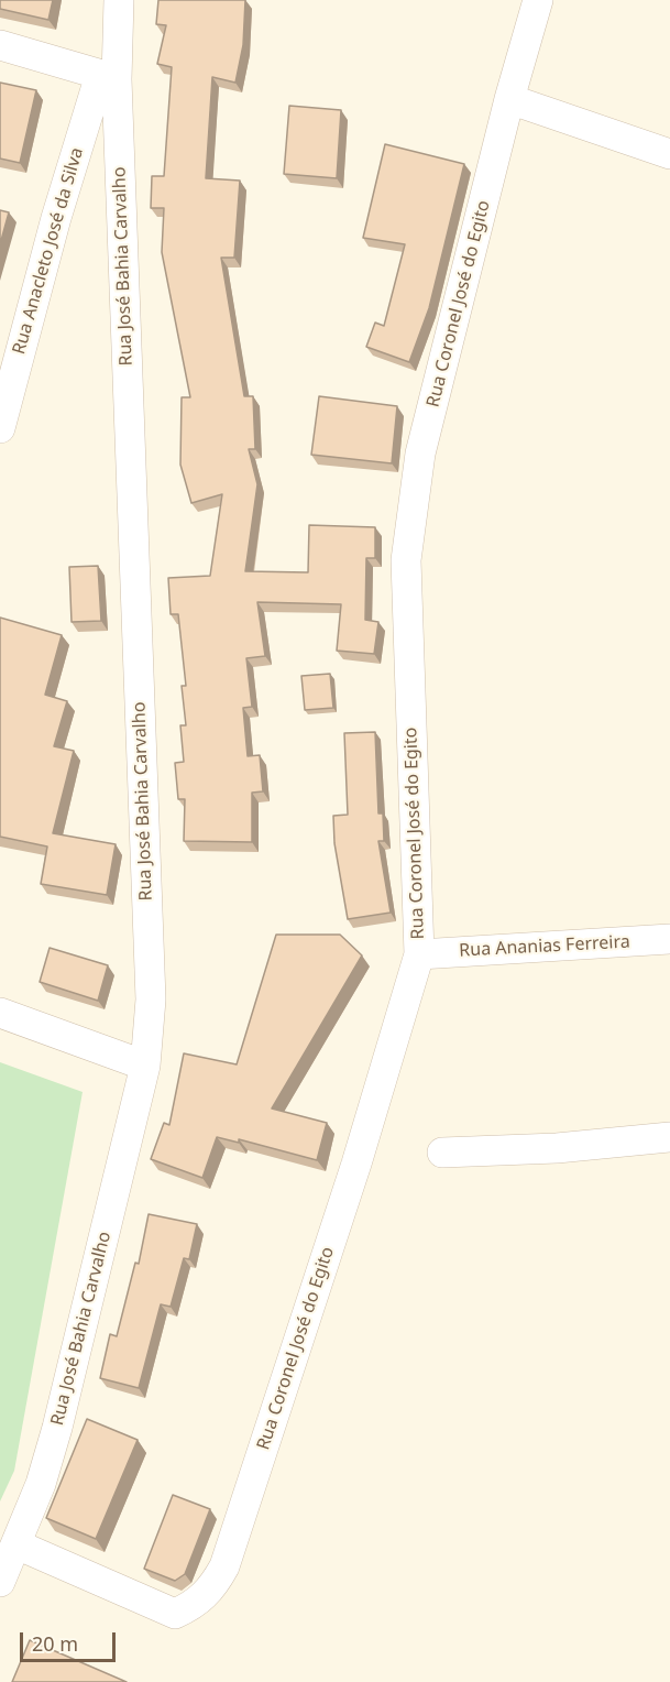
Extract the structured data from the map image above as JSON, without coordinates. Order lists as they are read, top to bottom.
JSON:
{
  "streets": {
    "street": [
      "Rua Anacleto José da Silva",
      "Rua José Bahia Carvalho",
      "Rua Coronel José do Egito",
      "Rua Ananias Ferreira"
    ]
  },
  "crossings": [
    ["Rua Anacleto José da Silva", "Rua José Bahia Carvalho"],
    ["Rua José Bahia Carvalho", "Rua Coronel José do Egito"],
    ["Rua Coronel José do Egito", "Rua Ananias Ferreira"]
  ],
  "scale_bar": "20 m"
}
